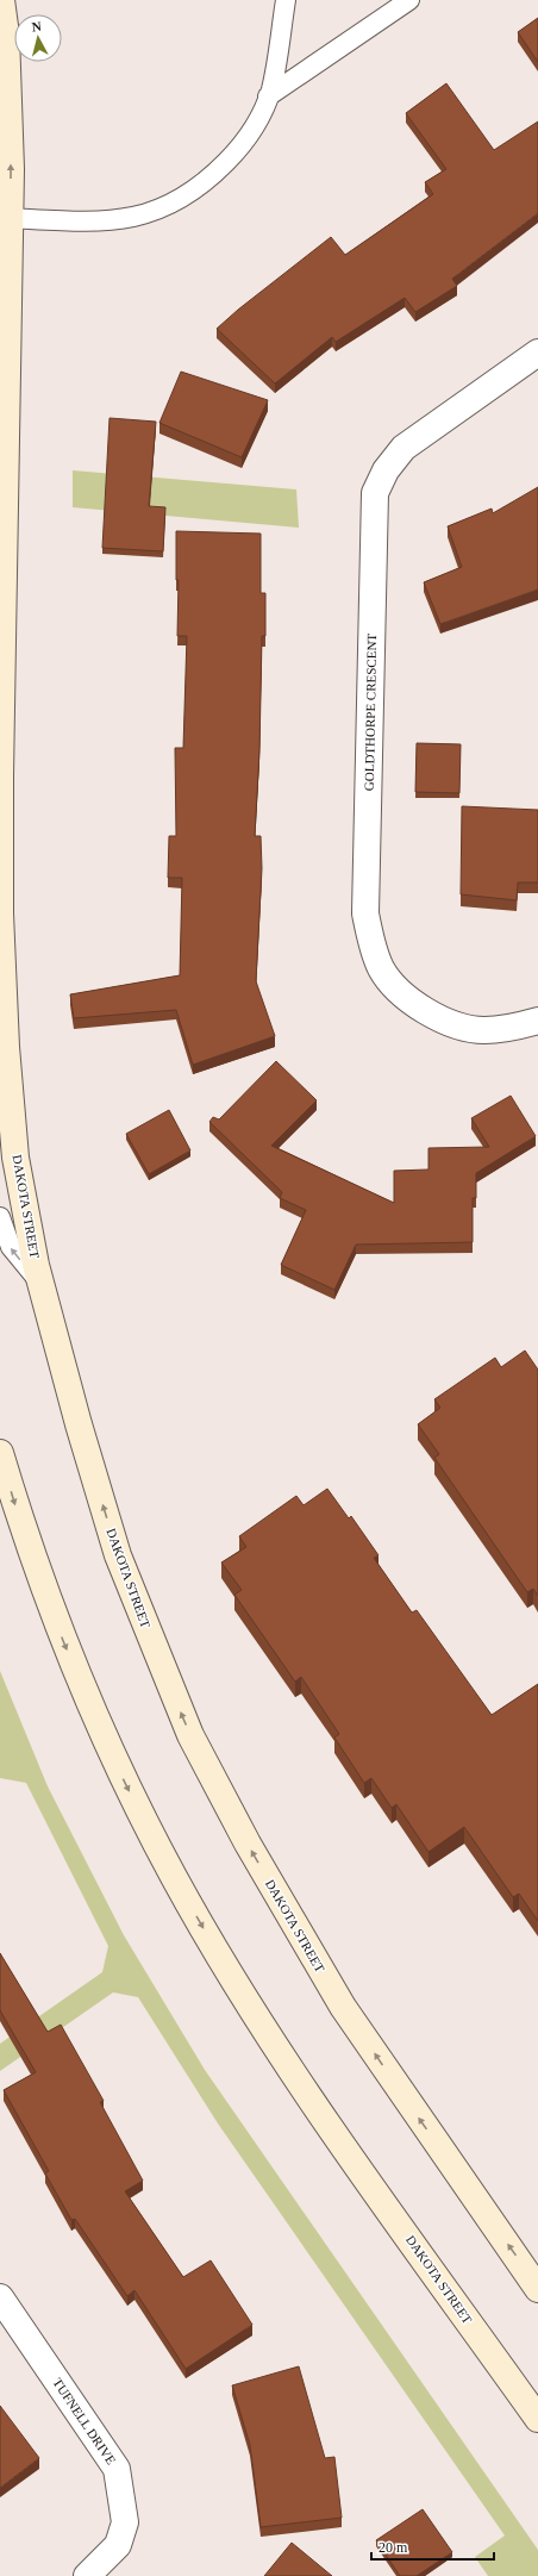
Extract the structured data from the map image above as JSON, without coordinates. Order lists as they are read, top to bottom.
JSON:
{
  "streets": {
    "main road": ["DAKOTA STREET"],
    "street": ["GOLDTHORPE CRESCENT", "TUFNELL DRIVE"]
  },
  "scale_bar": "20 m",
  "north": "top"
}
